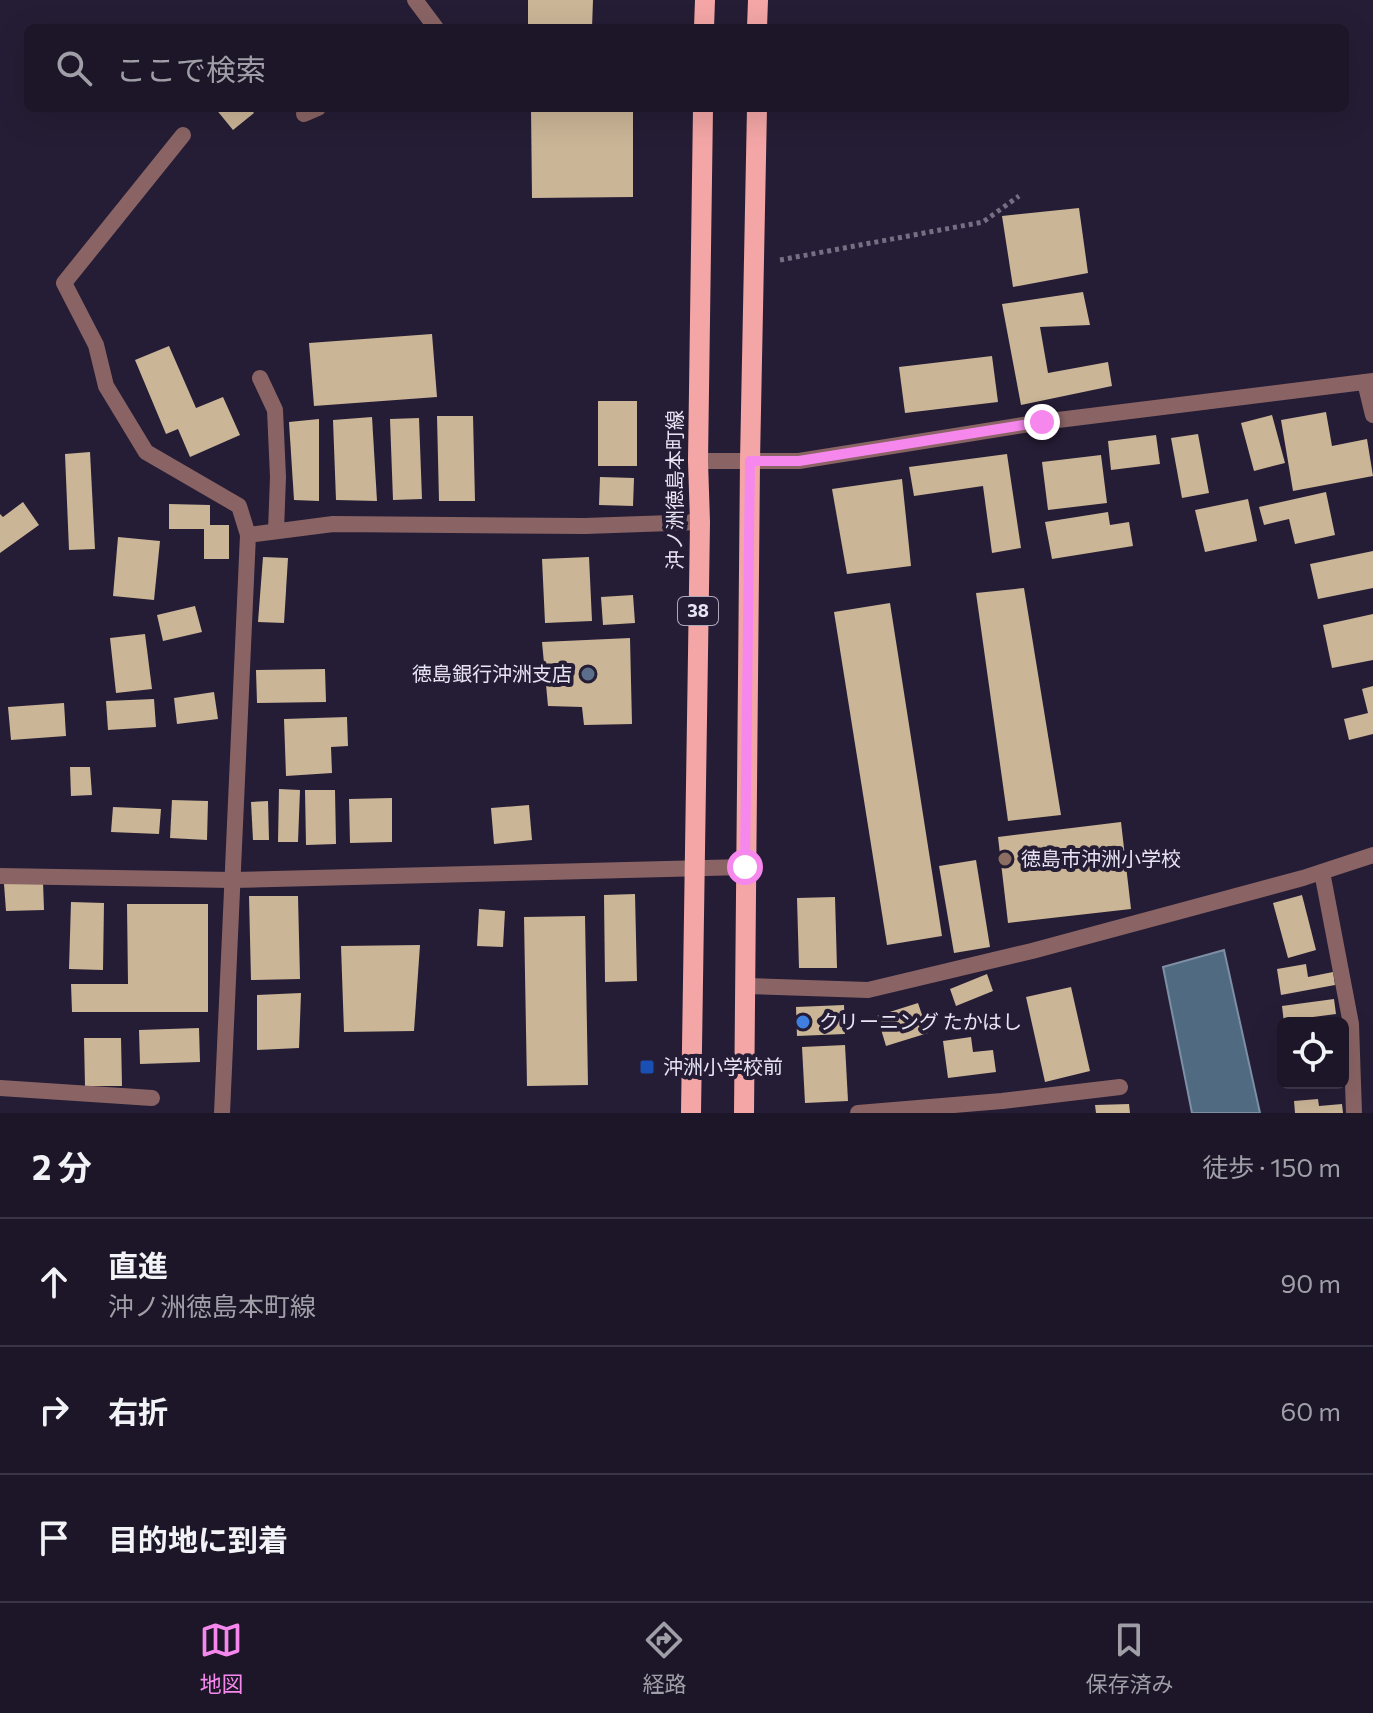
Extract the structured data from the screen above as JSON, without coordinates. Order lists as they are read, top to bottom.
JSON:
{
  "streets": {
    "main road": ["沖ノ洲徳島本町線", "38"]
  },
  "places": {
    "other": ["徳島銀行沖洲支店", "徳島市沖洲小学校", "クリーニング たかはし"],
    "transit": ["沖洲小学校前"]
  },
  "page": {
    "search": "ここで検索",
    "heading": ["2 分", "徒歩 · 150 m"],
    "list": [
      ["直進", "沖ノ洲徳島本町線", "90 m"],
      ["右折", "60 m"],
      "目的地に到着"
    ],
    "nav": ["地図", "経路", "保存済み"]
  }
}
